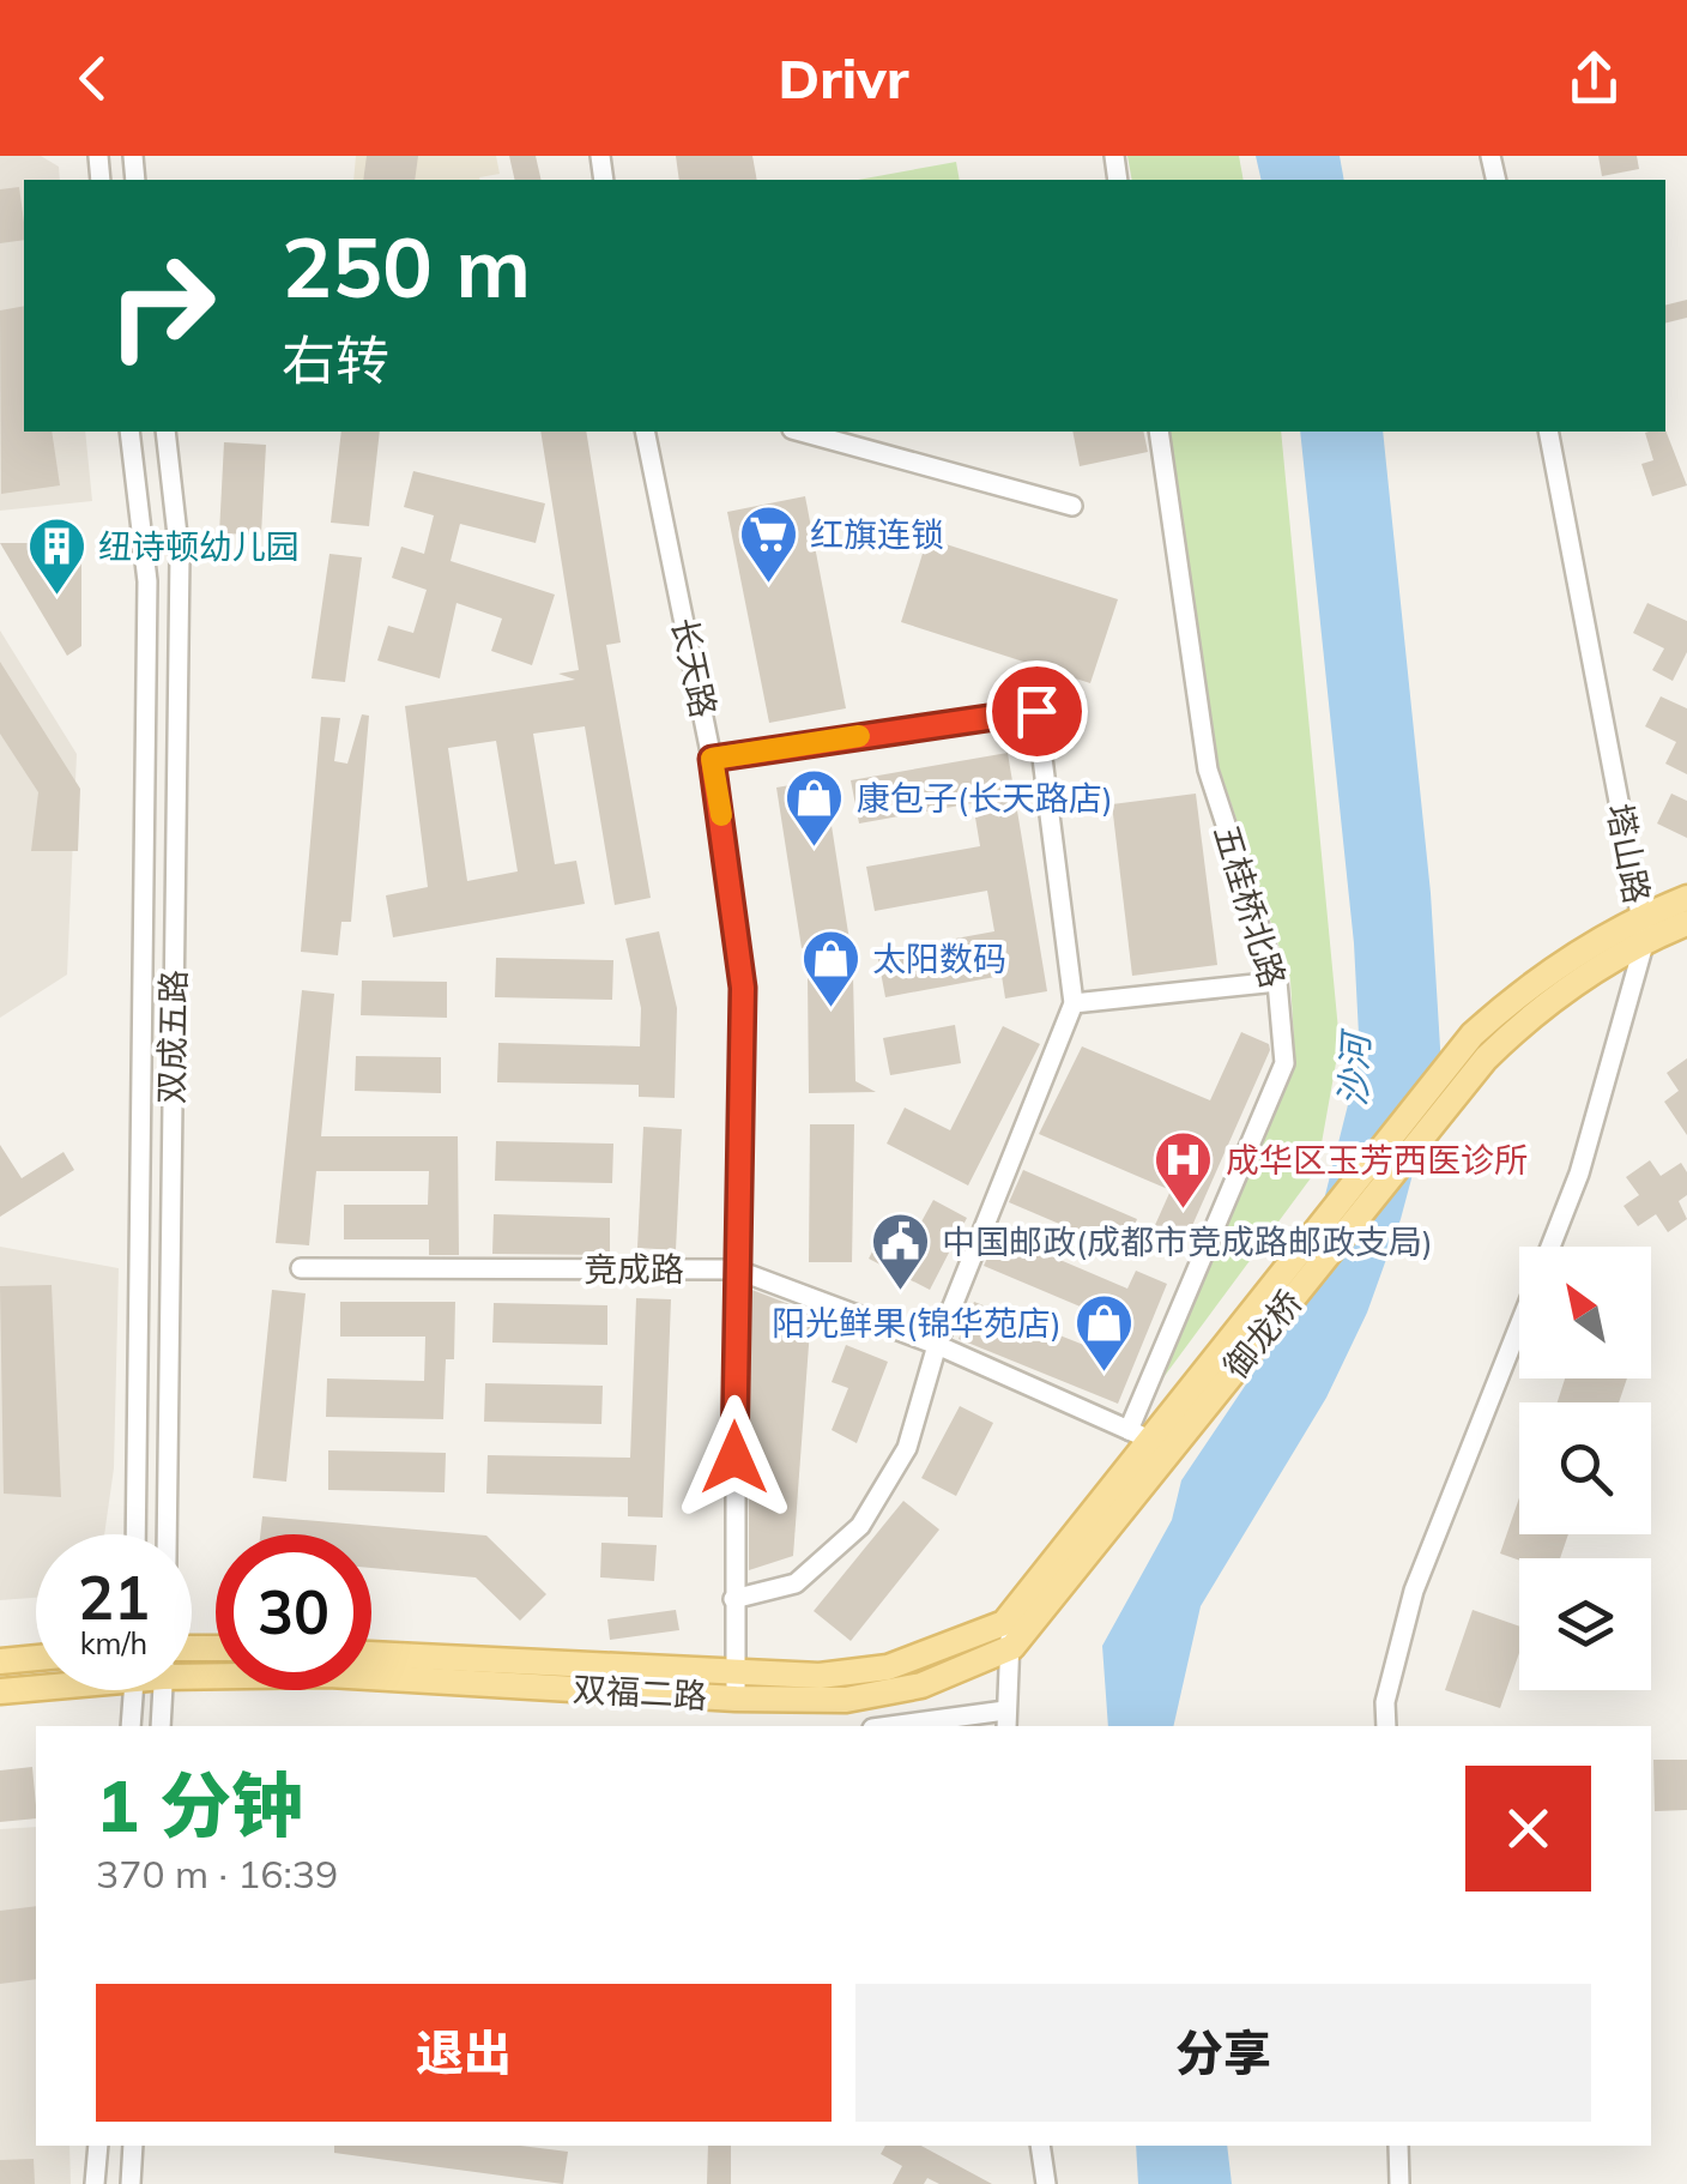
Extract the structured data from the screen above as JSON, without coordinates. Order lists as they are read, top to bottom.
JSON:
{
  "streets": {
    "main road": ["御龙桥", "双福二路"],
    "street": [
      "长天路",
      "塔山路",
      "五桂桥北路",
      "双成五路",
      "竞成路"
    ]
  },
  "crossings": [
    ["长天路", "竞成路"],
    ["长天路", "双福二路"],
    ["塔山路", "御龙桥"],
    ["五桂桥北路", "竞成路"],
    ["五桂桥北路", "御龙桥"],
    ["五桂桥北路", "双福二路"],
    ["竞成路", "御龙桥"],
    ["竞成路", "双福二路"],
    ["御龙桥", "双福二路"]
  ],
  "water": ["沙河"],
  "places": {
    "supermarket": ["红旗连锁"],
    "building": ["纽诗顿幼儿园"],
    "shop": ["康包子(长天路店)", "太阳数码", "阳光鲜果(锦华苑店)"],
    "hospital": ["成华区玉芳西医诊所"],
    "public building": ["中国邮政(成都市竞成路邮政支局)"]
  },
  "north": "top left",
  "page": {
    "header": "Drivr",
    "turn": ["250 m", "右转"],
    "speed": "21 km/h",
    "limit": "30",
    "heading": ["1 分钟", "370 m · 16:39"],
    "buttons": ["退出", "分享"]
  }
}
